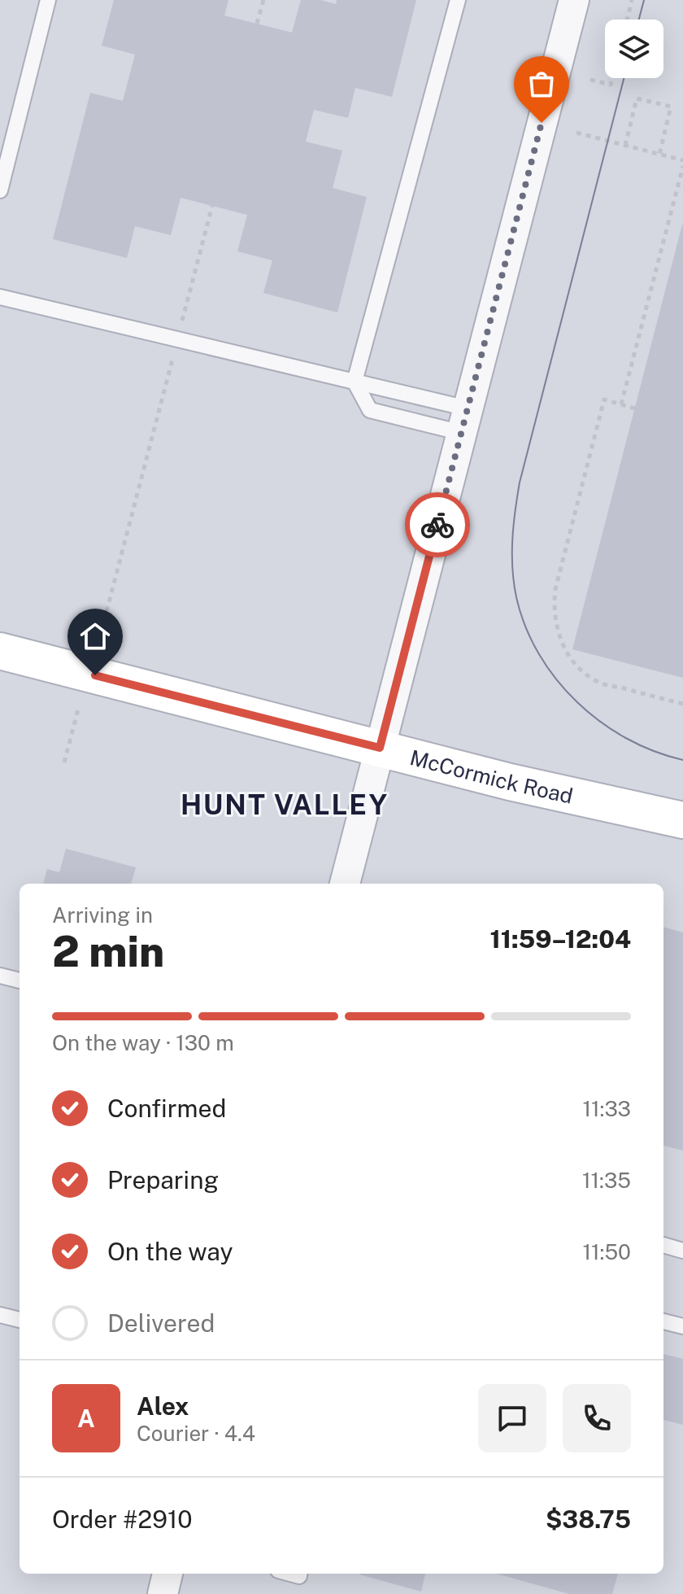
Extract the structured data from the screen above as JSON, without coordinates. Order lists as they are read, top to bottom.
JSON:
{
  "streets": {
    "main road": ["McCormick Road"]
  },
  "districts": ["HUNT VALLEY"],
  "page": {
    "heading": ["2 min", "Arriving in", "11:59–12:04"],
    "panel": [
      "Alex",
      "Courier · 4.4",
      "Order #2910",
      "$38.75"
    ],
    "bar": "On the way · 130 m",
    "list": [
      ["Confirmed", "11:33"],
      ["Preparing", "11:35"],
      ["On the way", "11:50"],
      "Delivered"
    ],
    "round": "A"
  }
}
